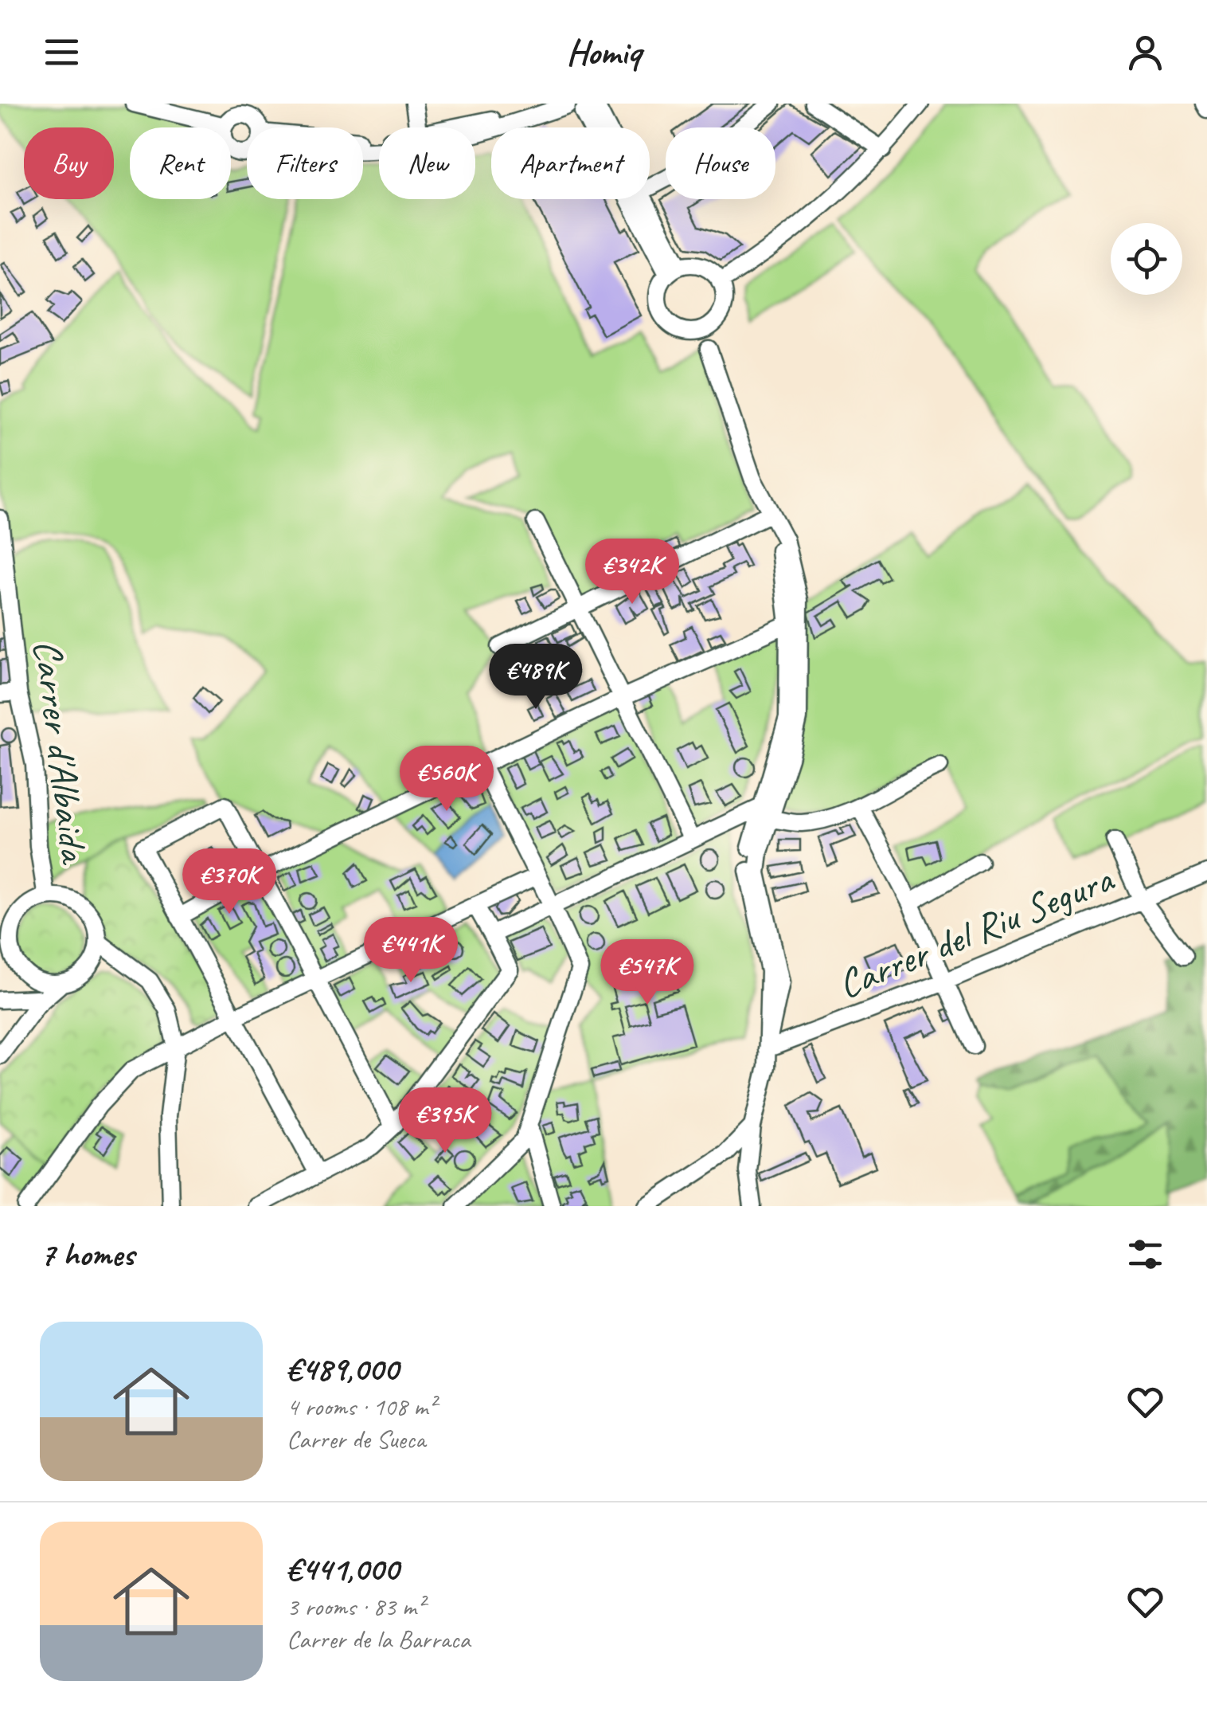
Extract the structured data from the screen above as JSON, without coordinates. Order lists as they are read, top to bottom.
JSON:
{
  "streets": {
    "street": ["Carrer d'Albaida", "Carrer del Riu Segura"]
  },
  "page": {
    "header": "Homiq",
    "chip": [
      "Buy",
      "Rent",
      "Filters",
      "New",
      "Apartment",
      "House"
    ],
    "price": [
      "€342K",
      "€489K",
      "€560K",
      "€370K",
      "€441K",
      "€547K",
      "€395K"
    ],
    "heading": "7 homes",
    "list": [
      {
        "name": "€489,000",
        "note": "4 rooms · 108 m² · Carrer de Sueca"
      },
      {
        "name": "€441,000",
        "note": "3 rooms · 83 m² · Carrer de la Barraca"
      }
    ]
  }
}
